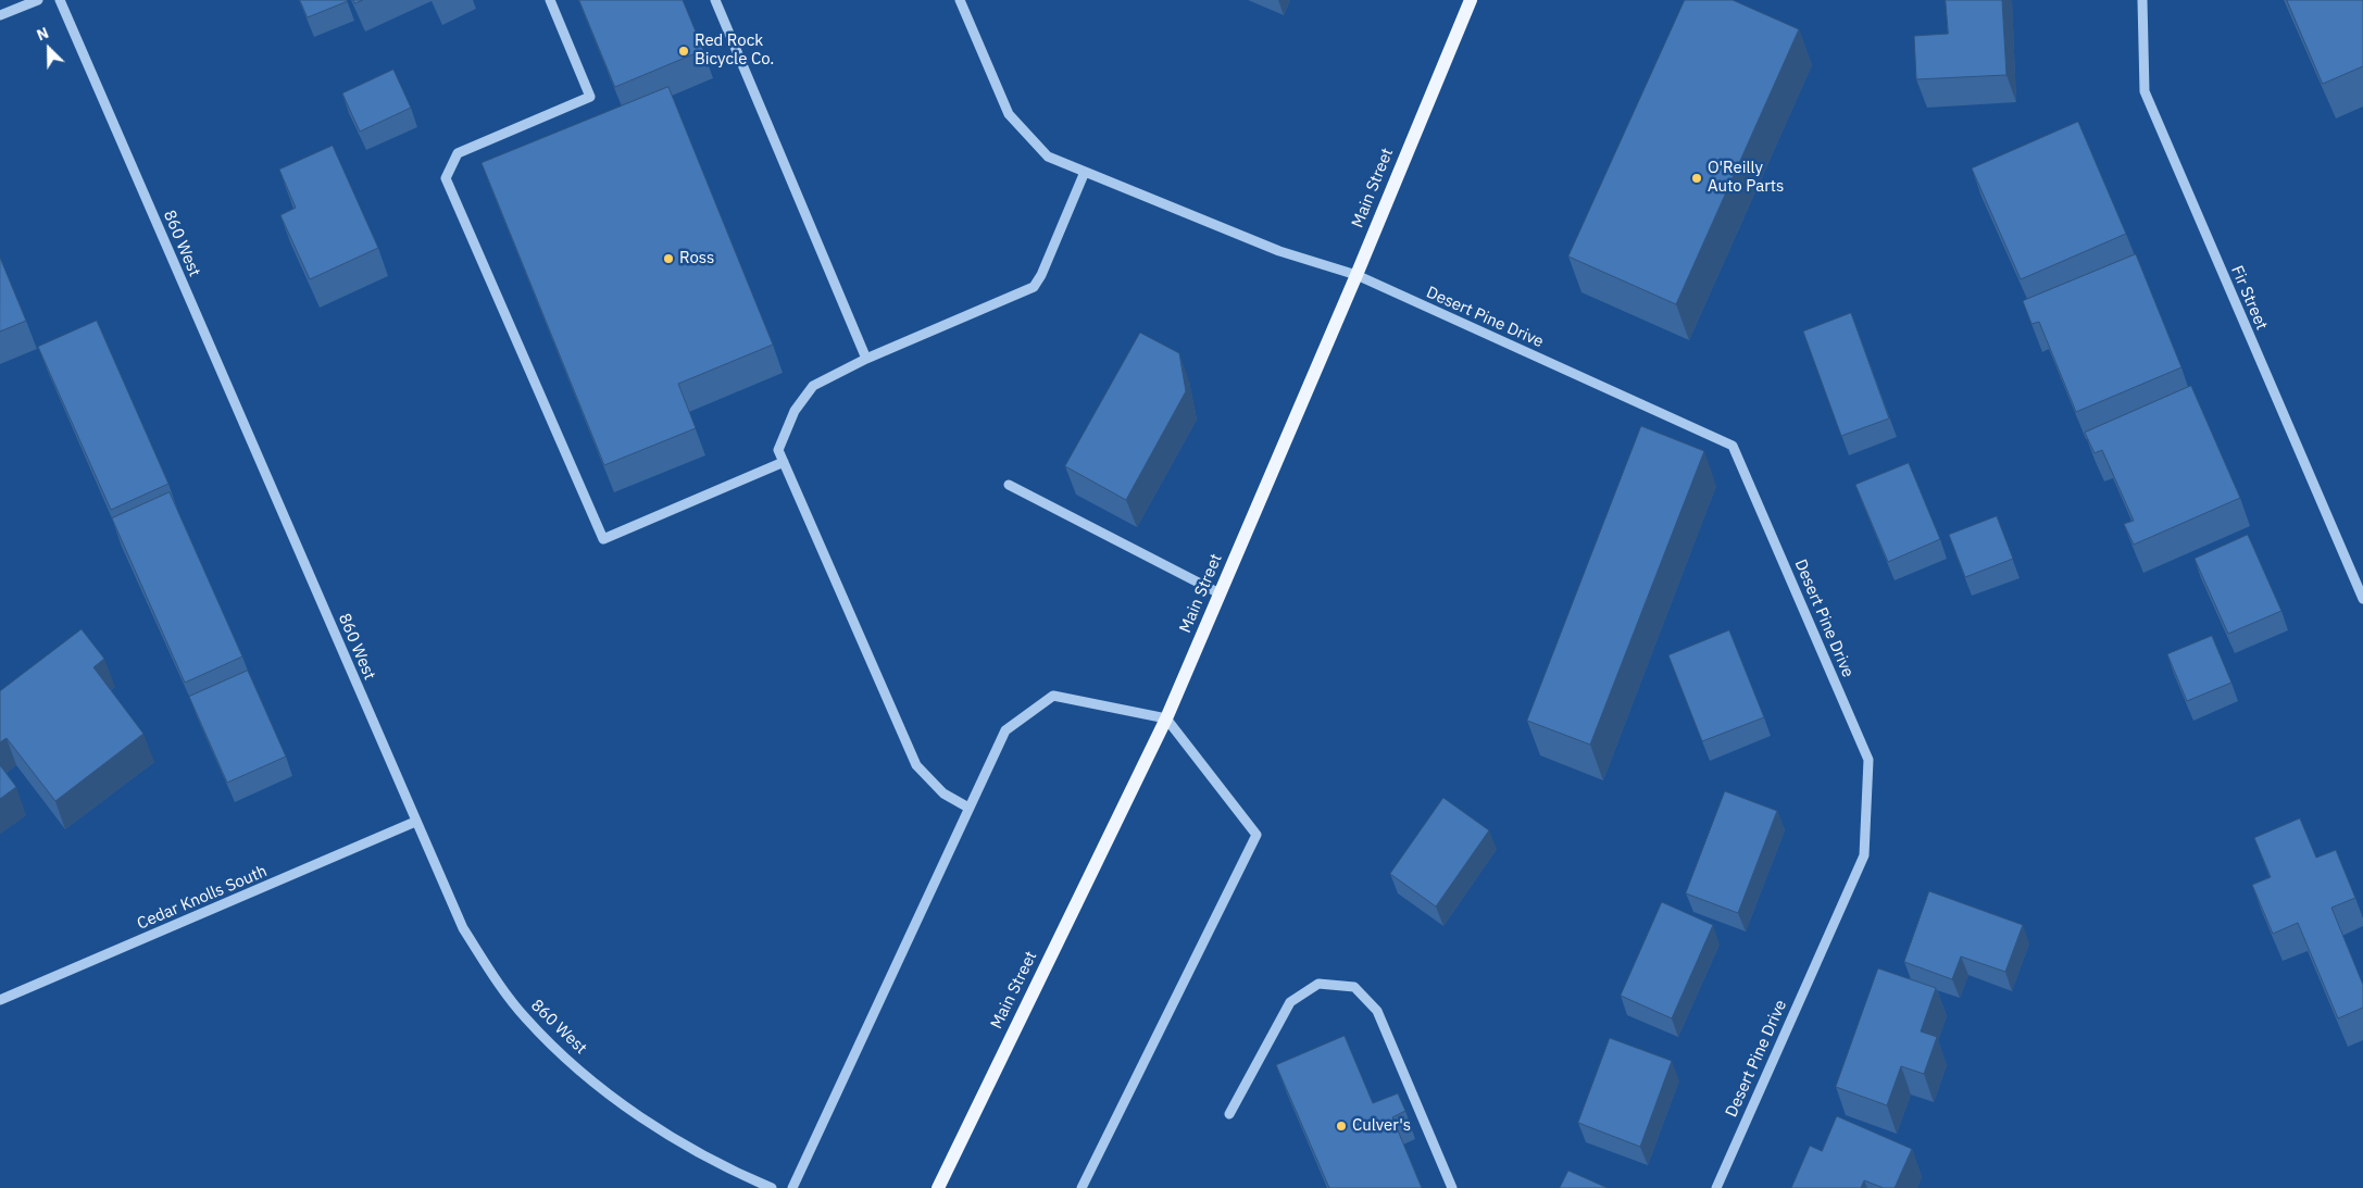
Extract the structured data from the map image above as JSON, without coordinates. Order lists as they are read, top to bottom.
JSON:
{
  "streets": {
    "main road": ["Main Street"],
    "street": [
      "860 West",
      "Fir Street",
      "Desert Pine Drive",
      "Cedar Knolls South"
    ]
  },
  "crossings": [
    ["Main Street", "Desert Pine Drive"],
    ["860 West", "Cedar Knolls South"]
  ],
  "places": [
    "Red Rock Bicycle Co.",
    "O'Reilly Auto Parts",
    "Ross",
    "Culver's"
  ],
  "north": "top left"
}
